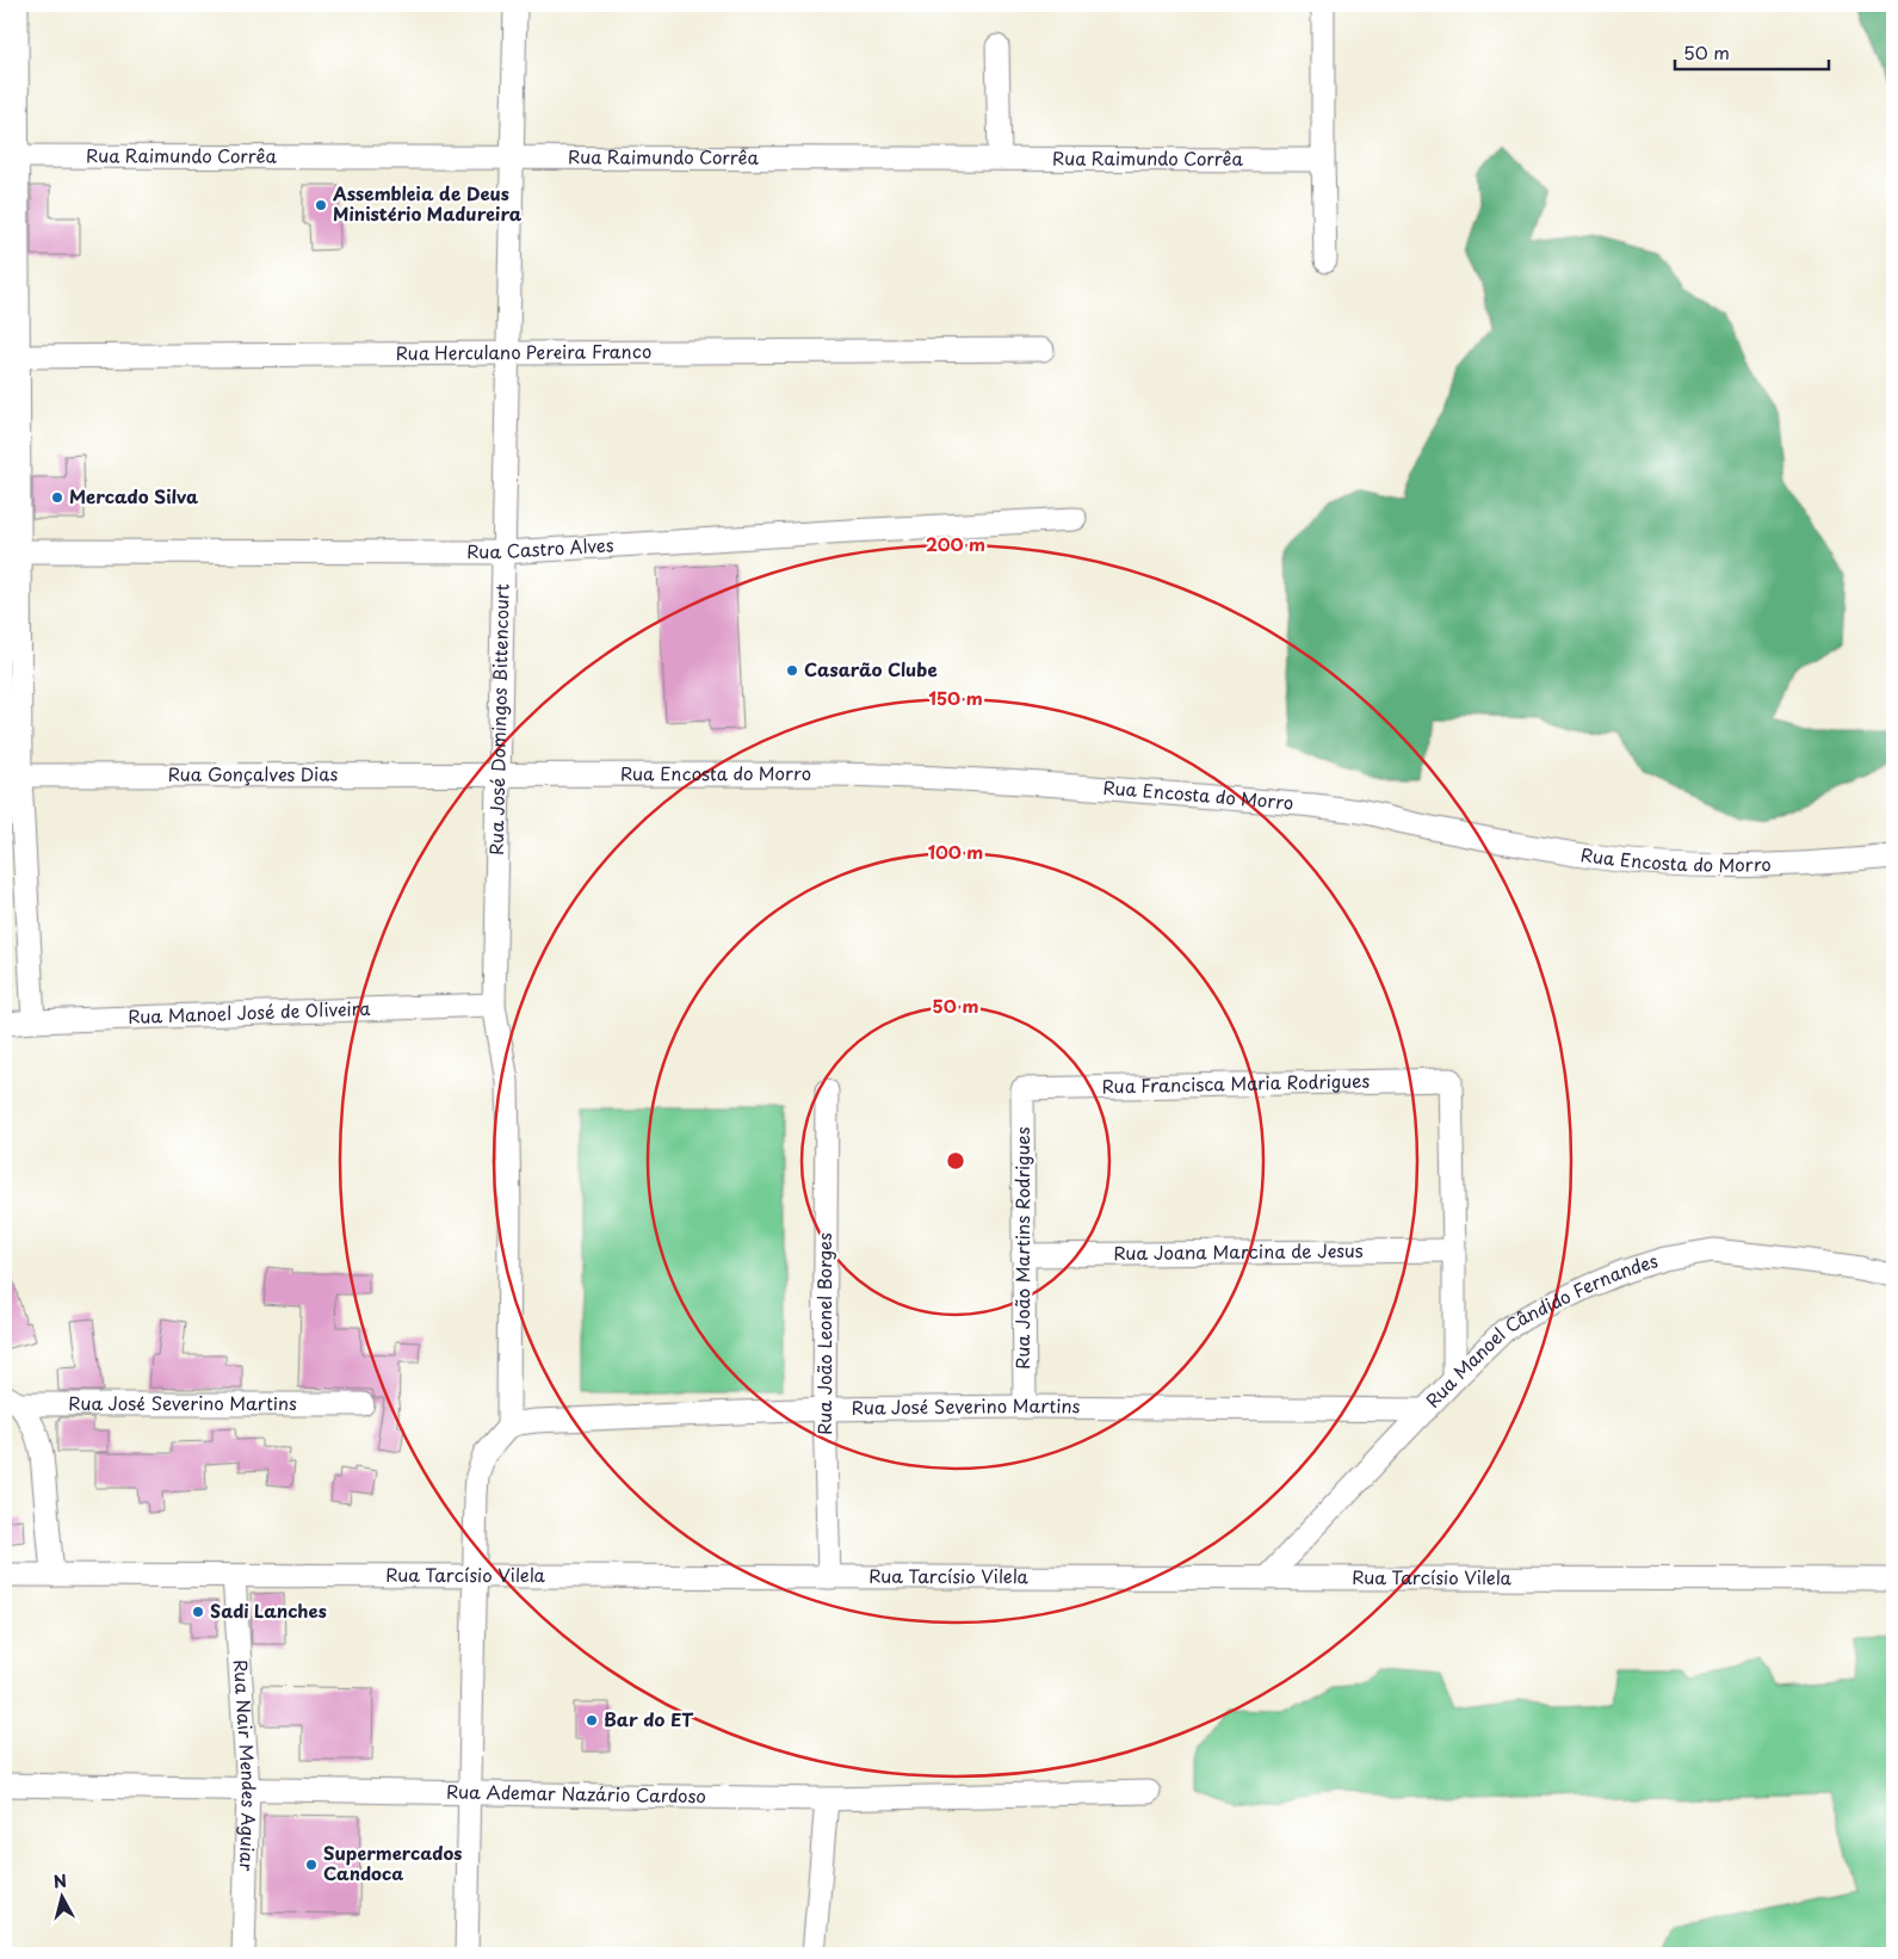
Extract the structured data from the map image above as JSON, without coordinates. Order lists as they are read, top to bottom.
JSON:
{
  "streets": {
    "street": [
      "Rua Raimundo Corrêa",
      "Rua Herculano Pereira Franco",
      "Rua Castro Alves",
      "Rua José Domingos Bittencourt",
      "Rua Encosta do Morro",
      "Rua Gonçalves Dias",
      "Rua Manoel José de Oliveira",
      "Rua Francisca Maria Rodrigues",
      "Rua João Martins Rodrigues",
      "Rua Joana Marcina de Jesus",
      "Rua João Leonel Borges",
      "Rua Manoel Cândido Fernandes",
      "Rua José Severino Martins",
      "Rua Tarcísio Vilela",
      "Rua Nair Mendes Aguiar",
      "Rua Ademar Nazário Cardoso"
    ]
  },
  "crossings": [
    ["Rua Raimundo Corrêa", "Rua José Domingos Bittencourt"],
    ["Rua Herculano Pereira Franco", "Rua José Domingos Bittencourt"],
    ["Rua Castro Alves", "Rua José Domingos Bittencourt"],
    ["Rua José Domingos Bittencourt", "Rua Encosta do Morro"],
    ["Rua José Domingos Bittencourt", "Rua Gonçalves Dias"],
    ["Rua José Domingos Bittencourt", "Rua Manoel José de Oliveira"],
    ["Rua José Domingos Bittencourt", "Rua José Severino Martins"],
    ["Rua Encosta do Morro", "Rua Gonçalves Dias"],
    ["Rua Francisca Maria Rodrigues", "Rua João Martins Rodrigues"],
    ["Rua Francisca Maria Rodrigues", "Rua Joana Marcina de Jesus"],
    ["Rua João Martins Rodrigues", "Rua Joana Marcina de Jesus"],
    ["Rua João Martins Rodrigues", "Rua José Severino Martins"],
    ["Rua João Leonel Borges", "Rua José Severino Martins"],
    ["Rua João Leonel Borges", "Rua Tarcísio Vilela"],
    ["Rua Manoel Cândido Fernandes", "Rua José Severino Martins"],
    ["Rua Manoel Cândido Fernandes", "Rua Tarcísio Vilela"],
    ["Rua Tarcísio Vilela", "Rua Nair Mendes Aguiar"],
    ["Rua Nair Mendes Aguiar", "Rua Ademar Nazário Cardoso"]
  ],
  "places": [
    "Assembleia de Deus Ministério Madureira",
    "Mercado Silva",
    "Casarão Clube",
    "Sadi Lanches",
    "Bar do ET",
    "Supermercados Candoca"
  ],
  "scale_bar": "50 m",
  "north": "top",
  "rings": [
    "200 m",
    "150 m",
    "100 m",
    "50 m"
  ]
}
